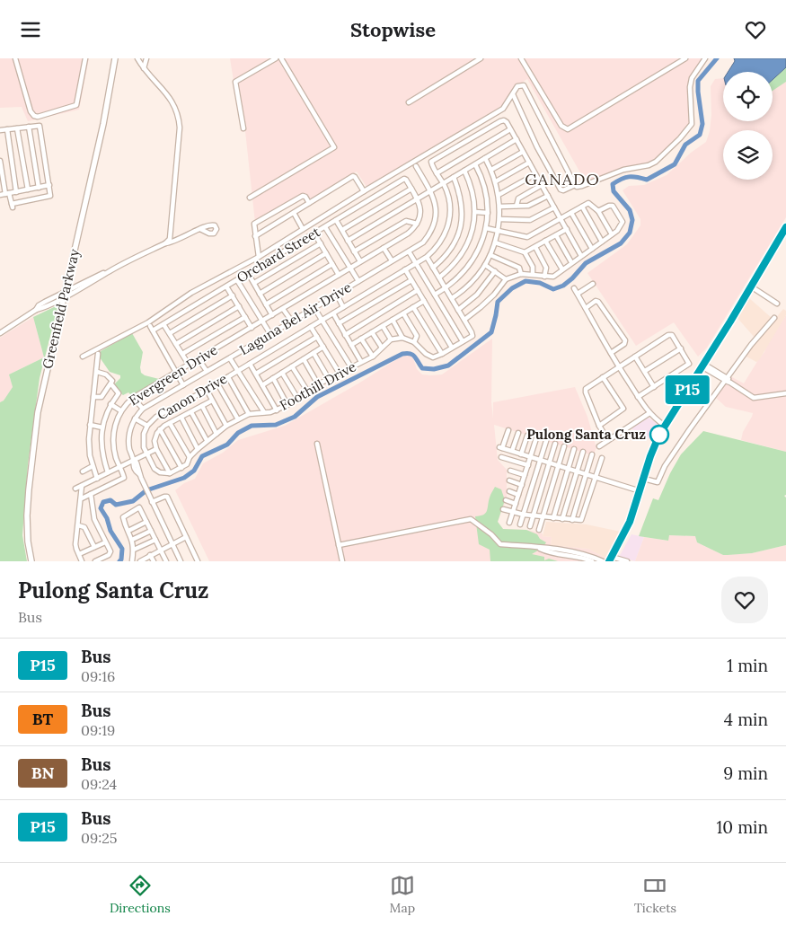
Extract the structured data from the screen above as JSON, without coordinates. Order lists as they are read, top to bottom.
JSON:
{
  "streets": {
    "main road": ["Greenfield Parkway"],
    "street": [
      "Orchard Street",
      "Laguna Bel Air Drive",
      "Evergreen Drive",
      "Foothill Drive",
      "Canon Drive"
    ]
  },
  "districts": ["GANADO"],
  "places": ["Pulong Santa Cruz"],
  "lines": ["bus line P15"],
  "page": {
    "header": "Stopwise",
    "on_map": "P15",
    "heading": ["Pulong Santa Cruz", "Bus"],
    "list": [
      {
        "mark": "P15",
        "name": "Bus",
        "note": "09:16",
        "value": "1 min"
      },
      {
        "mark": "BT",
        "name": "Bus",
        "note": "09:19",
        "value": "4 min"
      },
      {
        "mark": "BN",
        "name": "Bus",
        "note": "09:24",
        "value": "9 min"
      },
      {
        "mark": "P15",
        "name": "Bus",
        "note": "09:25",
        "value": "10 min"
      }
    ],
    "tabs": ["Directions", "Map", "Tickets"]
  }
}
